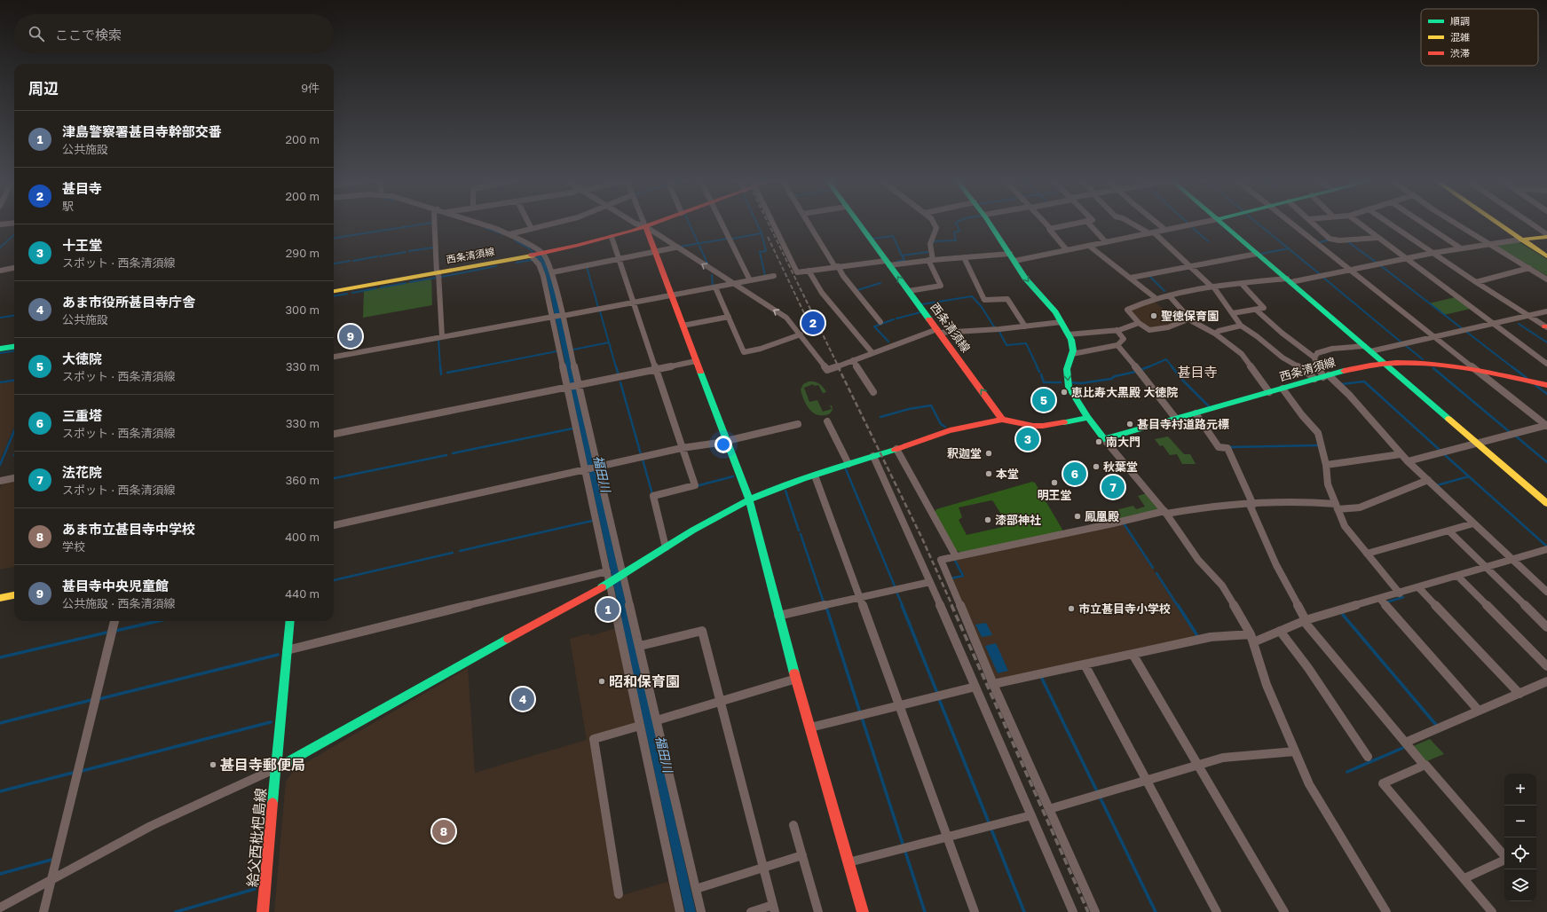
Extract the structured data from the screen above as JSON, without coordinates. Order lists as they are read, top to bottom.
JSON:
{
  "streets": {
    "street": ["西条清須線", "給父西枇杷島線"]
  },
  "districts": ["甚目寺"],
  "water": ["福田川"],
  "places": [
    "聖徳保育園",
    "恵比寿大黒殿 大徳院",
    "甚目寺村道路元標",
    "南大門",
    "釈迦堂",
    "秋葉堂",
    "本堂",
    "明王堂",
    "鳳凰殿",
    "漆部神社",
    "市立甚目寺小学校",
    "昭和保育園",
    "甚目寺郵便局"
  ],
  "legend": ["順調", "混雑", "渋滞"],
  "page": {
    "search": "ここで検索",
    "heading": ["周辺", "9件"],
    "list": [
      {
        "mark": "1",
        "name": "津島警察署甚目寺幹部交番",
        "note": "公共施設",
        "value": "200 m"
      },
      {
        "mark": "2",
        "name": "甚目寺",
        "note": "駅",
        "value": "200 m"
      },
      {
        "mark": "3",
        "name": "十王堂",
        "note": "スポット · 西条清須線",
        "value": "290 m"
      },
      {
        "mark": "4",
        "name": "あま市役所甚目寺庁舎",
        "note": "公共施設",
        "value": "300 m"
      },
      {
        "mark": "5",
        "name": "大徳院",
        "note": "スポット · 西条清須線",
        "value": "330 m"
      },
      {
        "mark": "6",
        "name": "三重塔",
        "note": "スポット · 西条清須線",
        "value": "330 m"
      },
      {
        "mark": "7",
        "name": "法花院",
        "note": "スポット · 西条清須線",
        "value": "360 m"
      },
      {
        "mark": "8",
        "name": "あま市立甚目寺中学校",
        "note": "学校",
        "value": "400 m"
      },
      {
        "mark": "9",
        "name": "甚目寺中央児童館",
        "note": "公共施設 · 西条清須線",
        "value": "440 m"
      }
    ],
    "pins": [
      "2",
      "9",
      "5",
      "3",
      "6",
      "7",
      "1",
      "4",
      "8"
    ],
    "map_buttons": ["+", "−"]
  }
}
